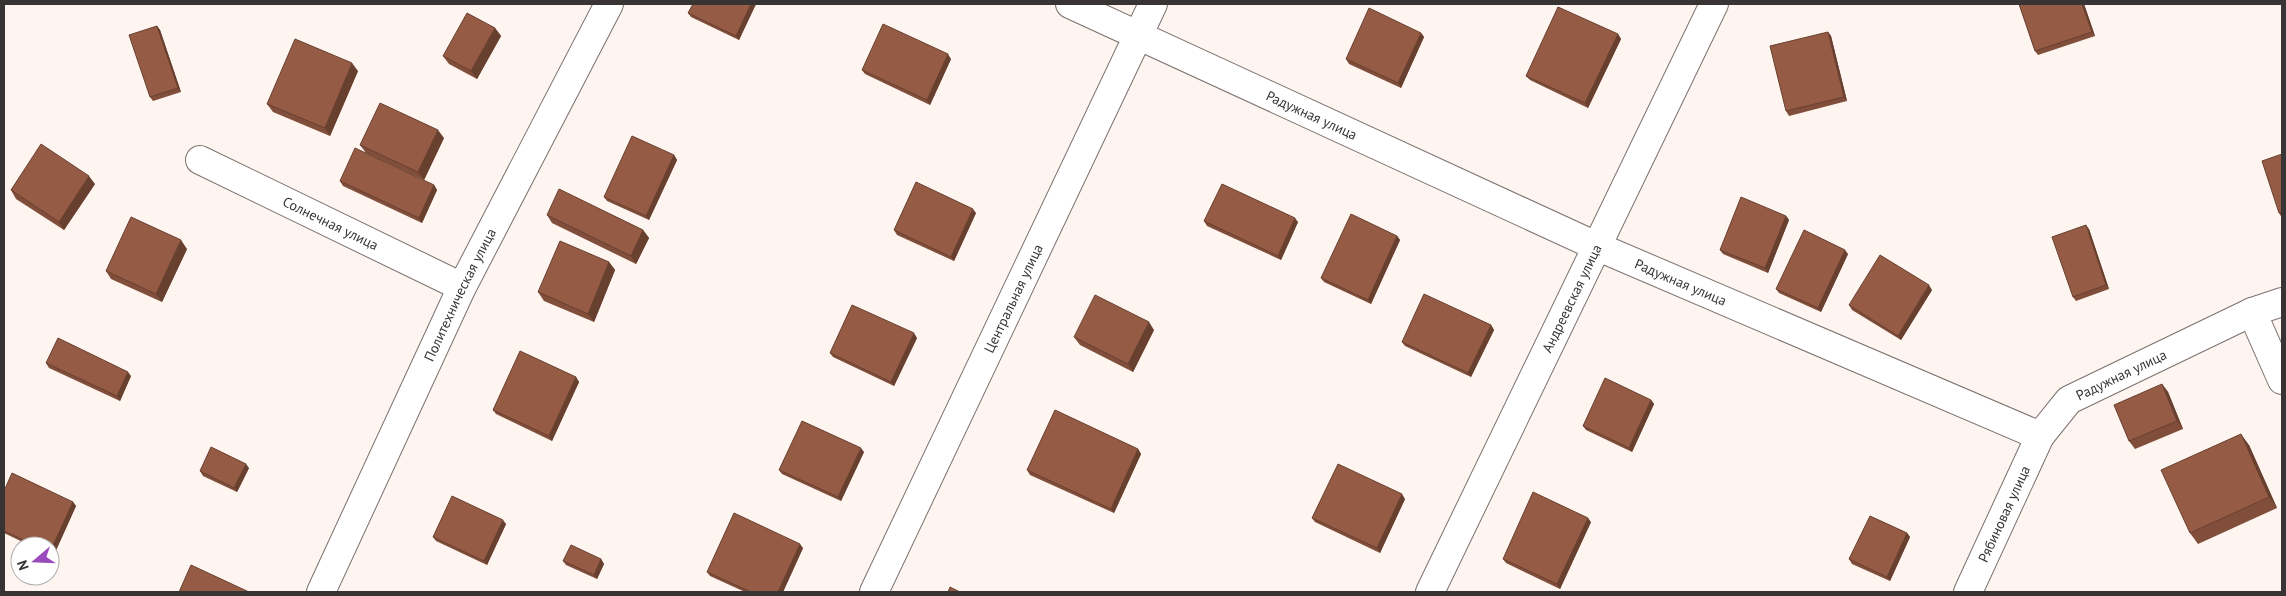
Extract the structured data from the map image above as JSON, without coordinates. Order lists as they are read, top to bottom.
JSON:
{
  "streets": {
    "street": [
      "Радужная улица",
      "Солнечная улица",
      "Политехническая улица",
      "Центральная улица",
      "Андреевская улица",
      "Рябиновая улица"
    ]
  },
  "crossings": [
    ["Радужная улица", "Центральная улица"],
    ["Радужная улица", "Андреевская улица"],
    ["Радужная улица", "Рябиновая улица"],
    ["Солнечная улица", "Политехническая улица"]
  ],
  "north": "left"
}
